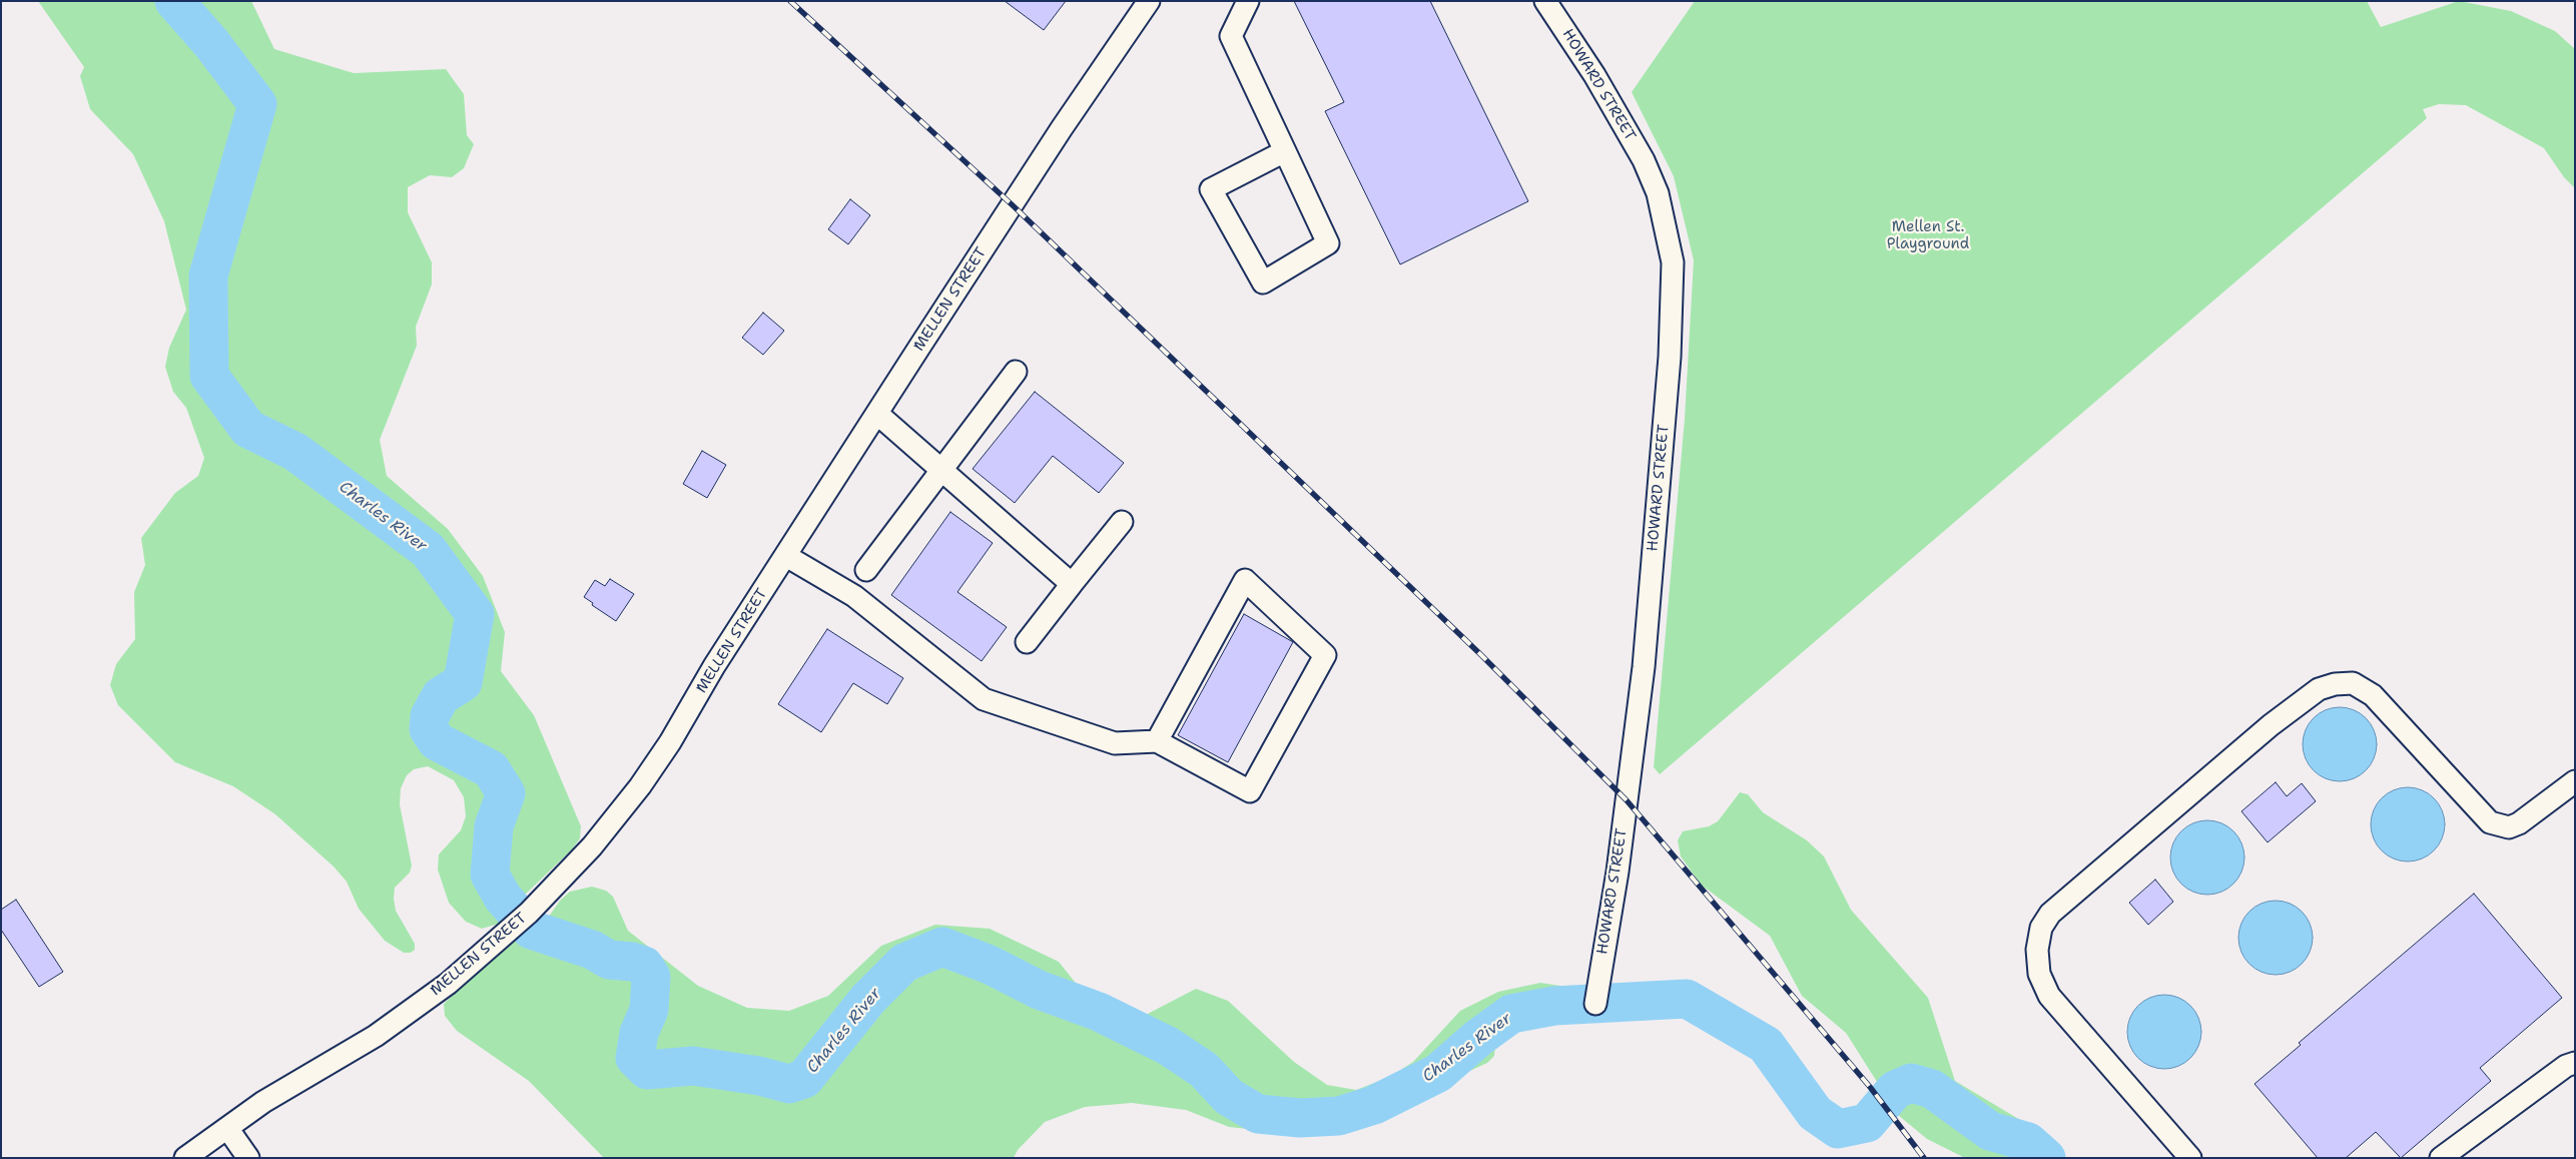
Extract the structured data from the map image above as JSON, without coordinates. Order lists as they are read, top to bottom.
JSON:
{
  "streets": {
    "street": ["HOWARD STREET", "MELLEN STREET"]
  },
  "water": ["Charles River"],
  "parks": ["Mellen St. Playground"]
}
